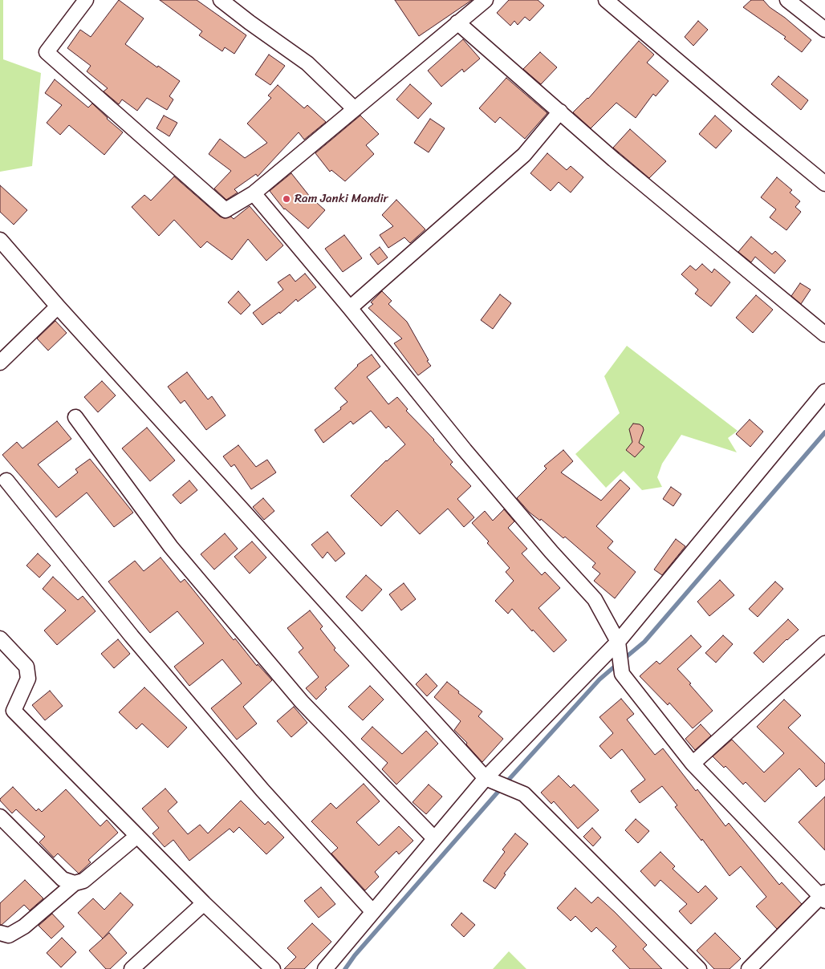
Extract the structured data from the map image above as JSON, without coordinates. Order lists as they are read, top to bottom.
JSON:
{
  "places": ["Ram Janki Mandir"]
}
